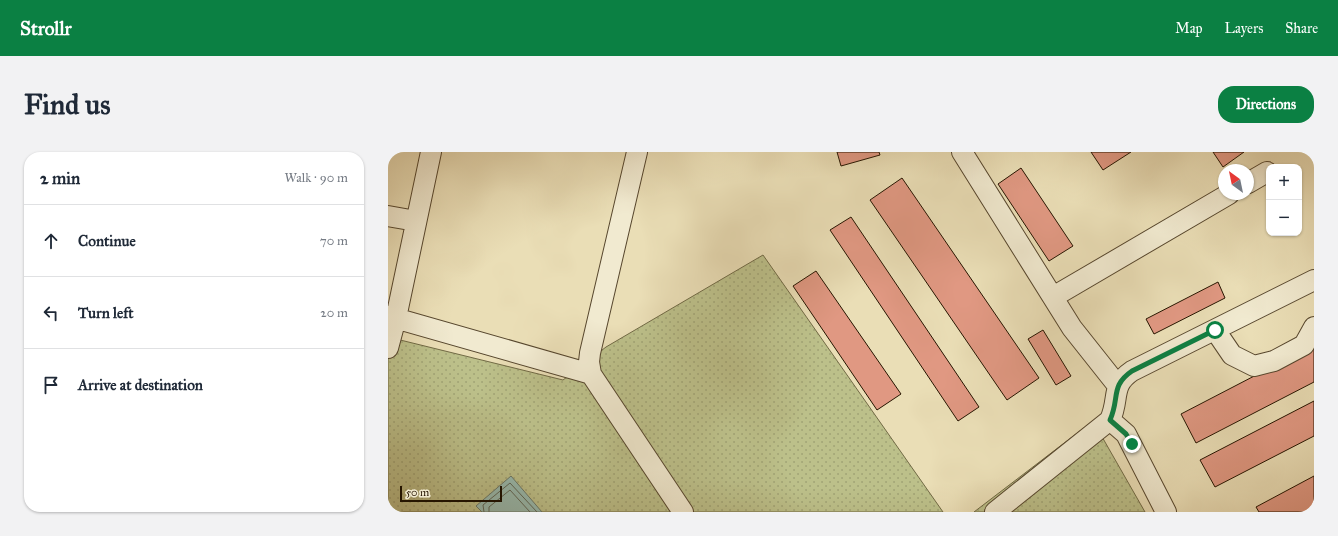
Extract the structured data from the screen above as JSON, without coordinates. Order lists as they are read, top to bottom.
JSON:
{
  "scale_bar": "50 m",
  "north": "top left",
  "page": {
    "header": "Strollr",
    "nav": ["Map", "Layers", "Share"],
    "buttons": "Directions",
    "title": "Find us",
    "heading": ["2 min", "Walk · 90 m"],
    "map_buttons": ["+", "−"],
    "list": [
      ["Continue", "70 m"],
      ["Turn left", "20 m"],
      "Arrive at destination"
    ],
    "scale": "50 m"
  }
}
